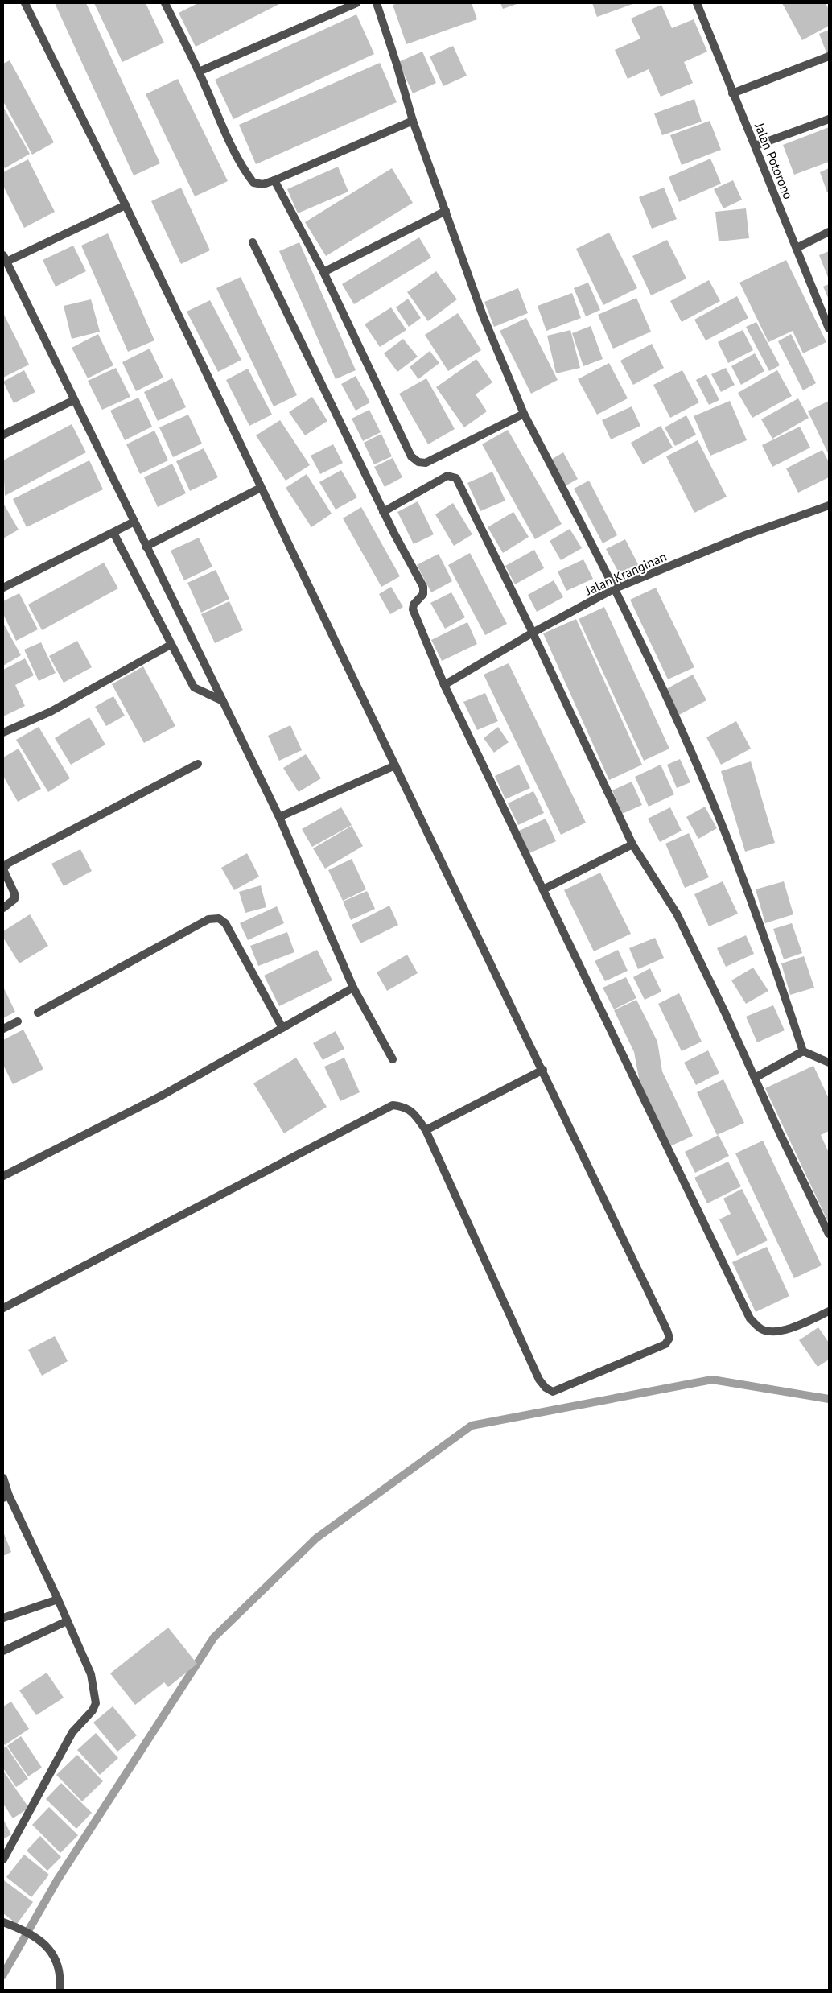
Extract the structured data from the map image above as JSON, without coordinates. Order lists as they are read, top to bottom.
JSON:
{
  "streets": {
    "street": ["Jalan Potorono", "Jalan Kranginan"]
  }
}
